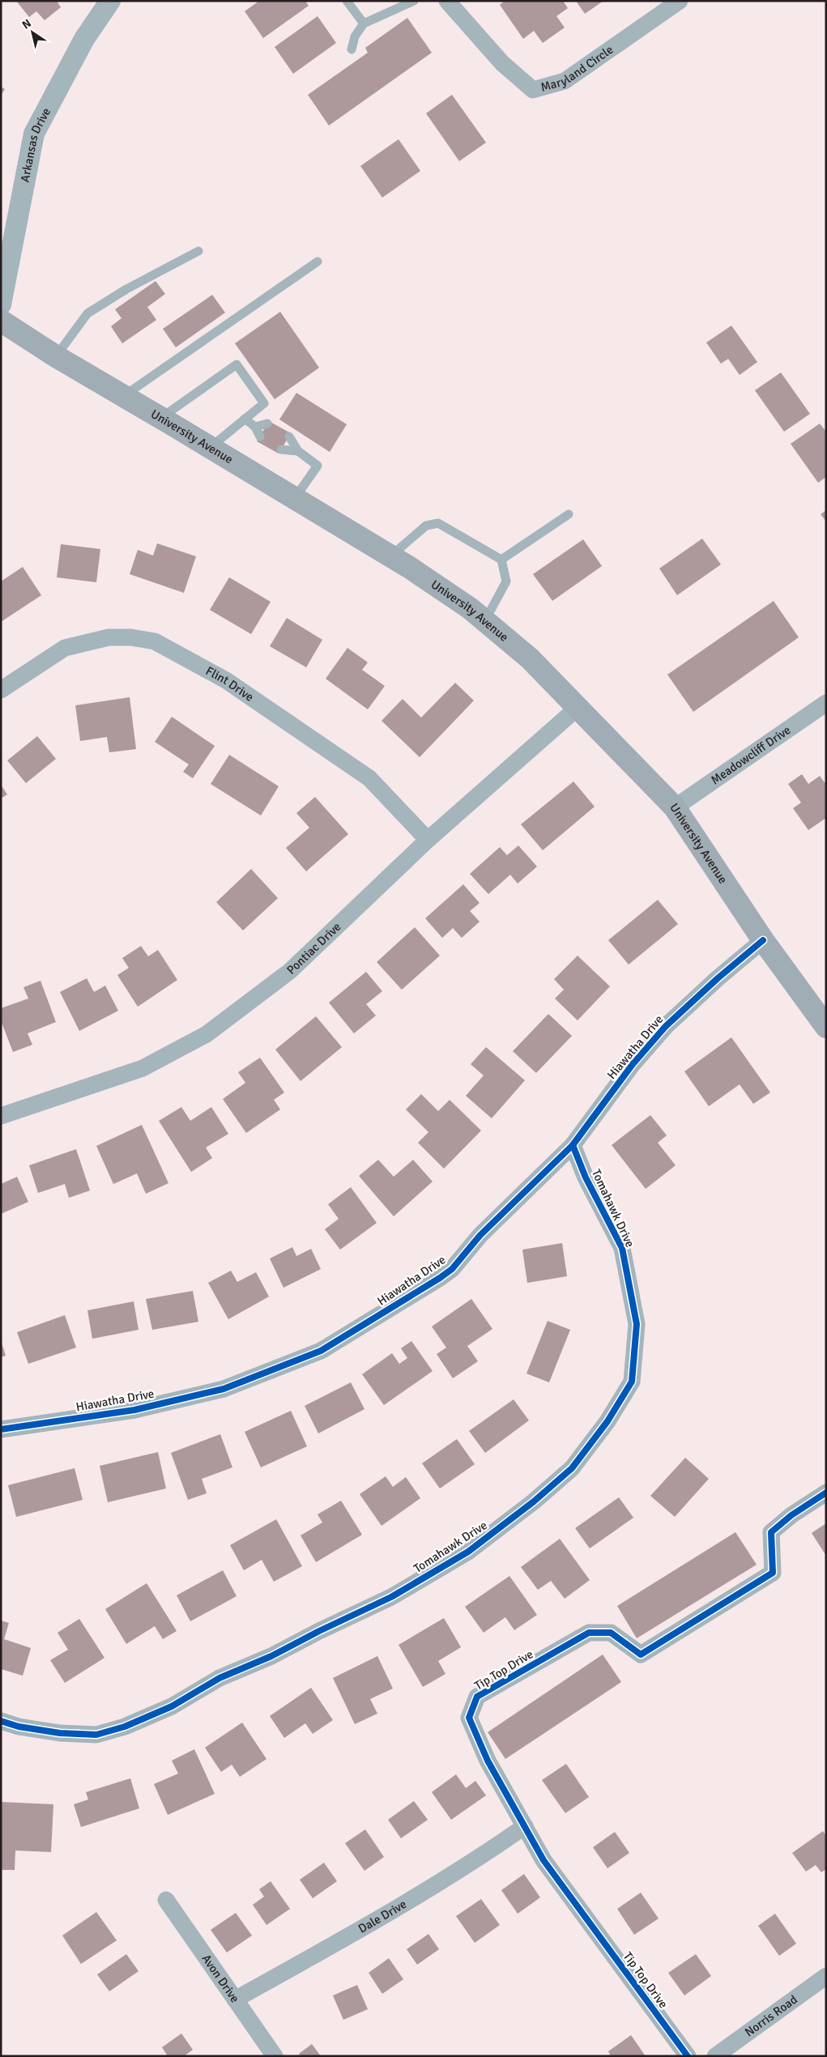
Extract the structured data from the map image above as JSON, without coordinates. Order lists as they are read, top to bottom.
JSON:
{
  "streets": {
    "main road": ["University Avenue"],
    "street": [
      "Maryland Circle",
      "Arkansas Drive",
      "Flint Drive",
      "Meadowcliff Drive",
      "Pontiac Drive",
      "Hiawatha Drive",
      "Tomahawk Drive",
      "Tip Top Drive",
      "Dale Drive",
      "Avon Drive",
      "Norris Road"
    ]
  },
  "crossings": [
    ["University Avenue", "Meadowcliff Drive"],
    ["University Avenue", "Pontiac Drive"],
    ["University Avenue", "Hiawatha Drive"],
    ["Flint Drive", "Pontiac Drive"],
    ["Hiawatha Drive", "Tomahawk Drive"],
    ["Tip Top Drive", "Dale Drive"],
    ["Dale Drive", "Avon Drive"]
  ],
  "north": "top left"
}
